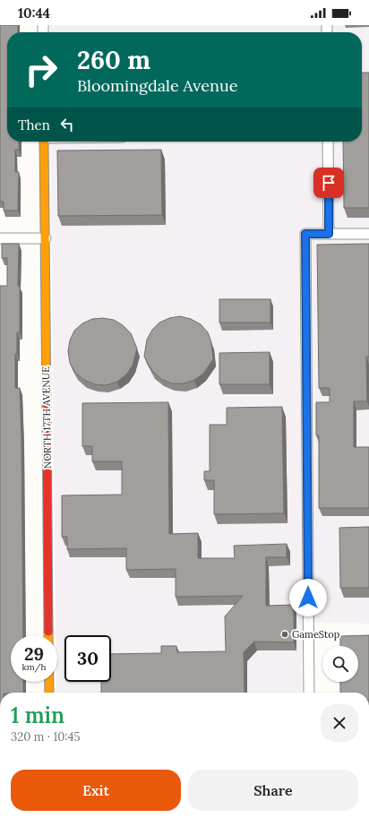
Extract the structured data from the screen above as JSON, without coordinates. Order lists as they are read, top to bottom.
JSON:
{
  "streets": {
    "street": ["NORTH 17TH AVENUE"]
  },
  "places": ["GameStop"],
  "page": {
    "status": "10:44",
    "turn": ["260 m", "Bloomingdale Avenue"],
    "then": "Then",
    "speed": "29 km/h",
    "limit": "30",
    "heading": ["1 min", "320 m · 10:45"],
    "buttons": ["Exit", "Share"]
  }
}
